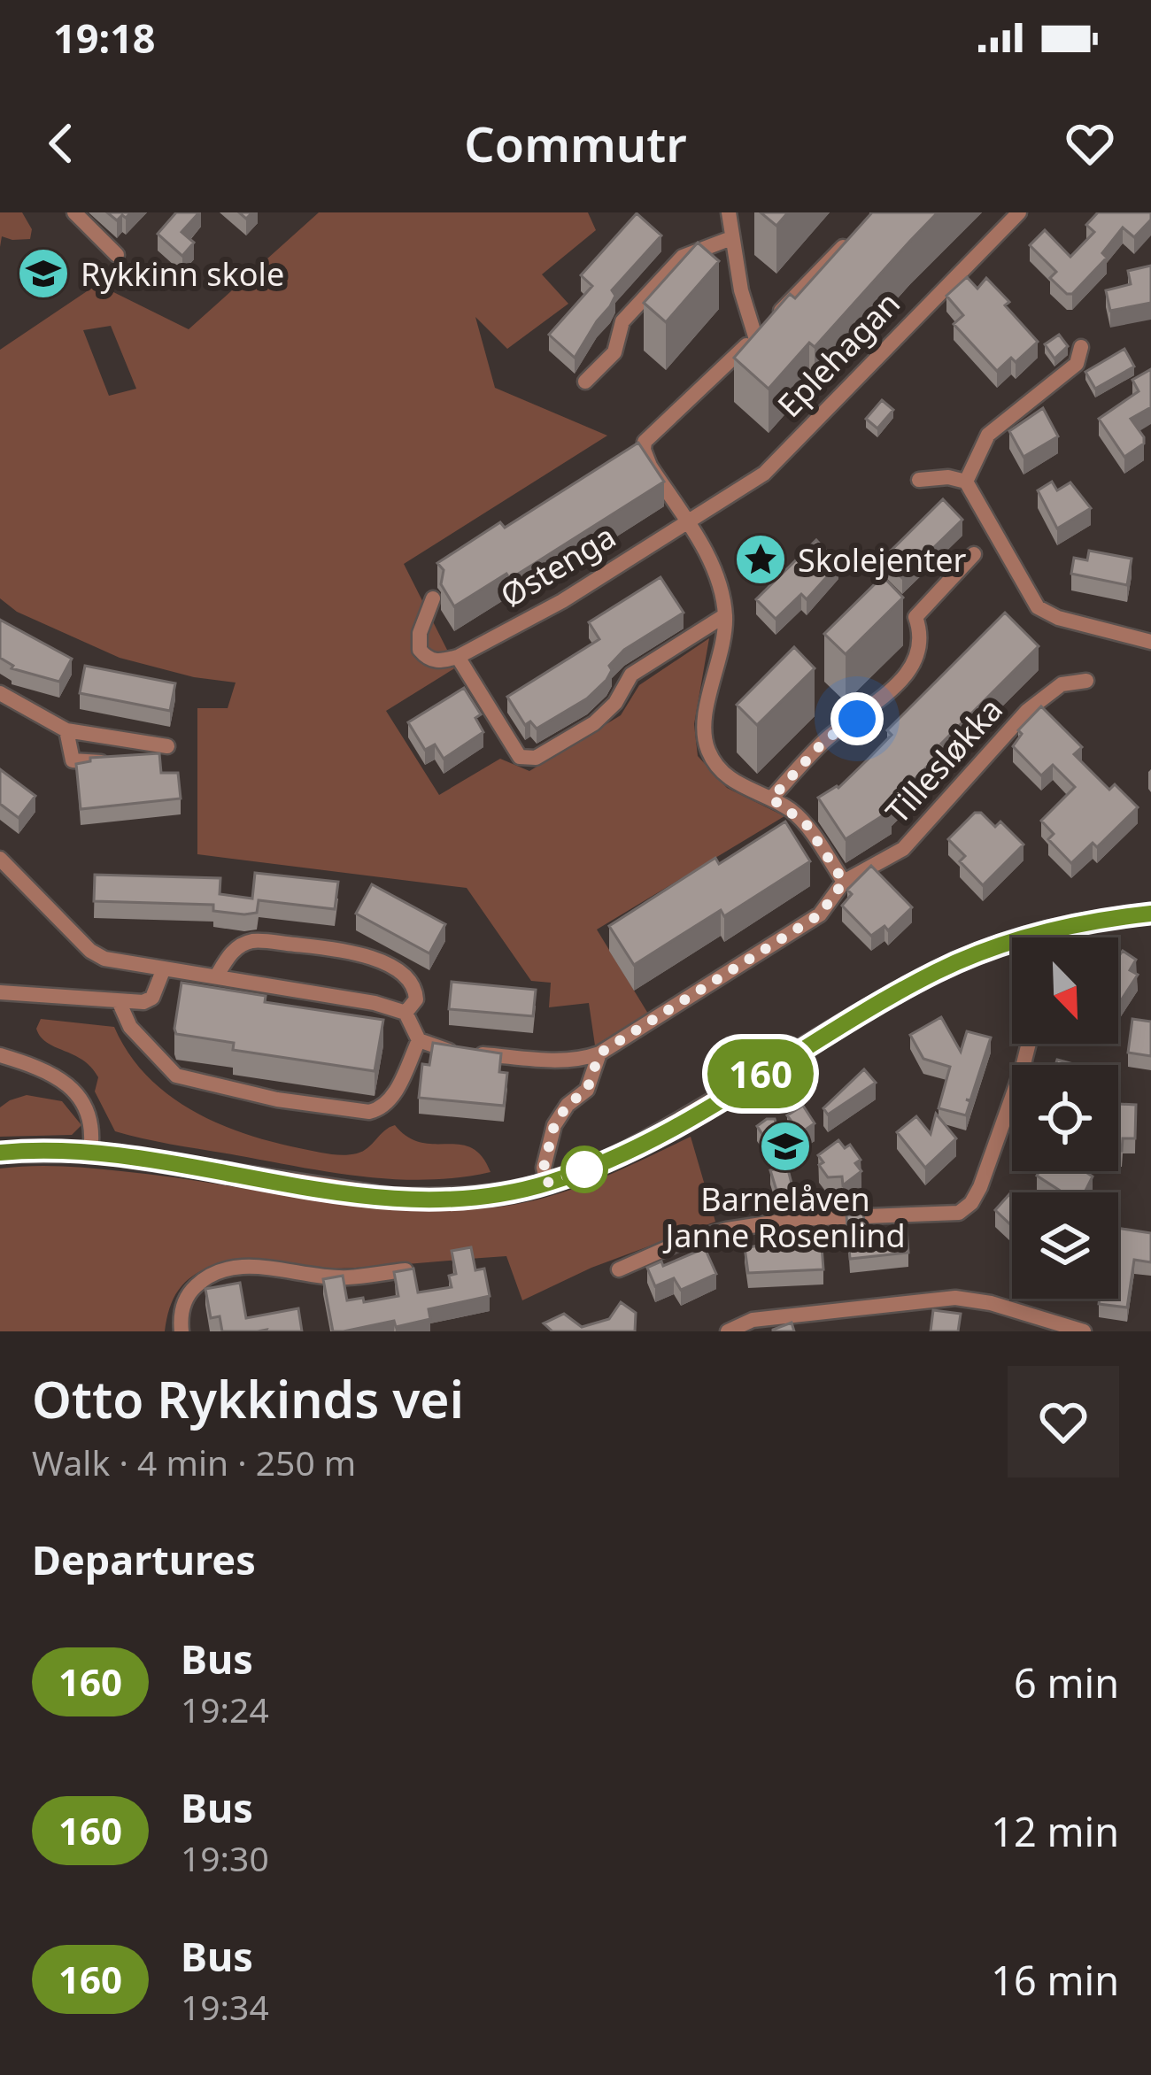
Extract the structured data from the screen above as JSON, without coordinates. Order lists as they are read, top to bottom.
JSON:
{
  "streets": {
    "street": ["Eplehagan", "Østenga", "Tillesløkka"]
  },
  "crossings": [
    ["Eplehagan", "Østenga"]
  ],
  "places": {
    "school or university": ["Rykkinn skole", "Barnelåven Janne Rosenlind"],
    "place": ["Skolejenter"]
  },
  "lines": ["bus line 160"],
  "north": "bottom right",
  "page": {
    "status": "19:18",
    "header": "Commutr",
    "on_map": "160",
    "heading": [
      ["Otto Rykkinds vei", "Walk · 4 min · 250 m"],
      "Departures"
    ],
    "list": [
      {
        "mark": "160",
        "name": "Bus",
        "note": "19:24",
        "value": "6 min"
      },
      {
        "mark": "160",
        "name": "Bus",
        "note": "19:30",
        "value": "12 min"
      },
      {
        "mark": "160",
        "name": "Bus",
        "note": "19:34",
        "value": "16 min"
      }
    ]
  }
}
